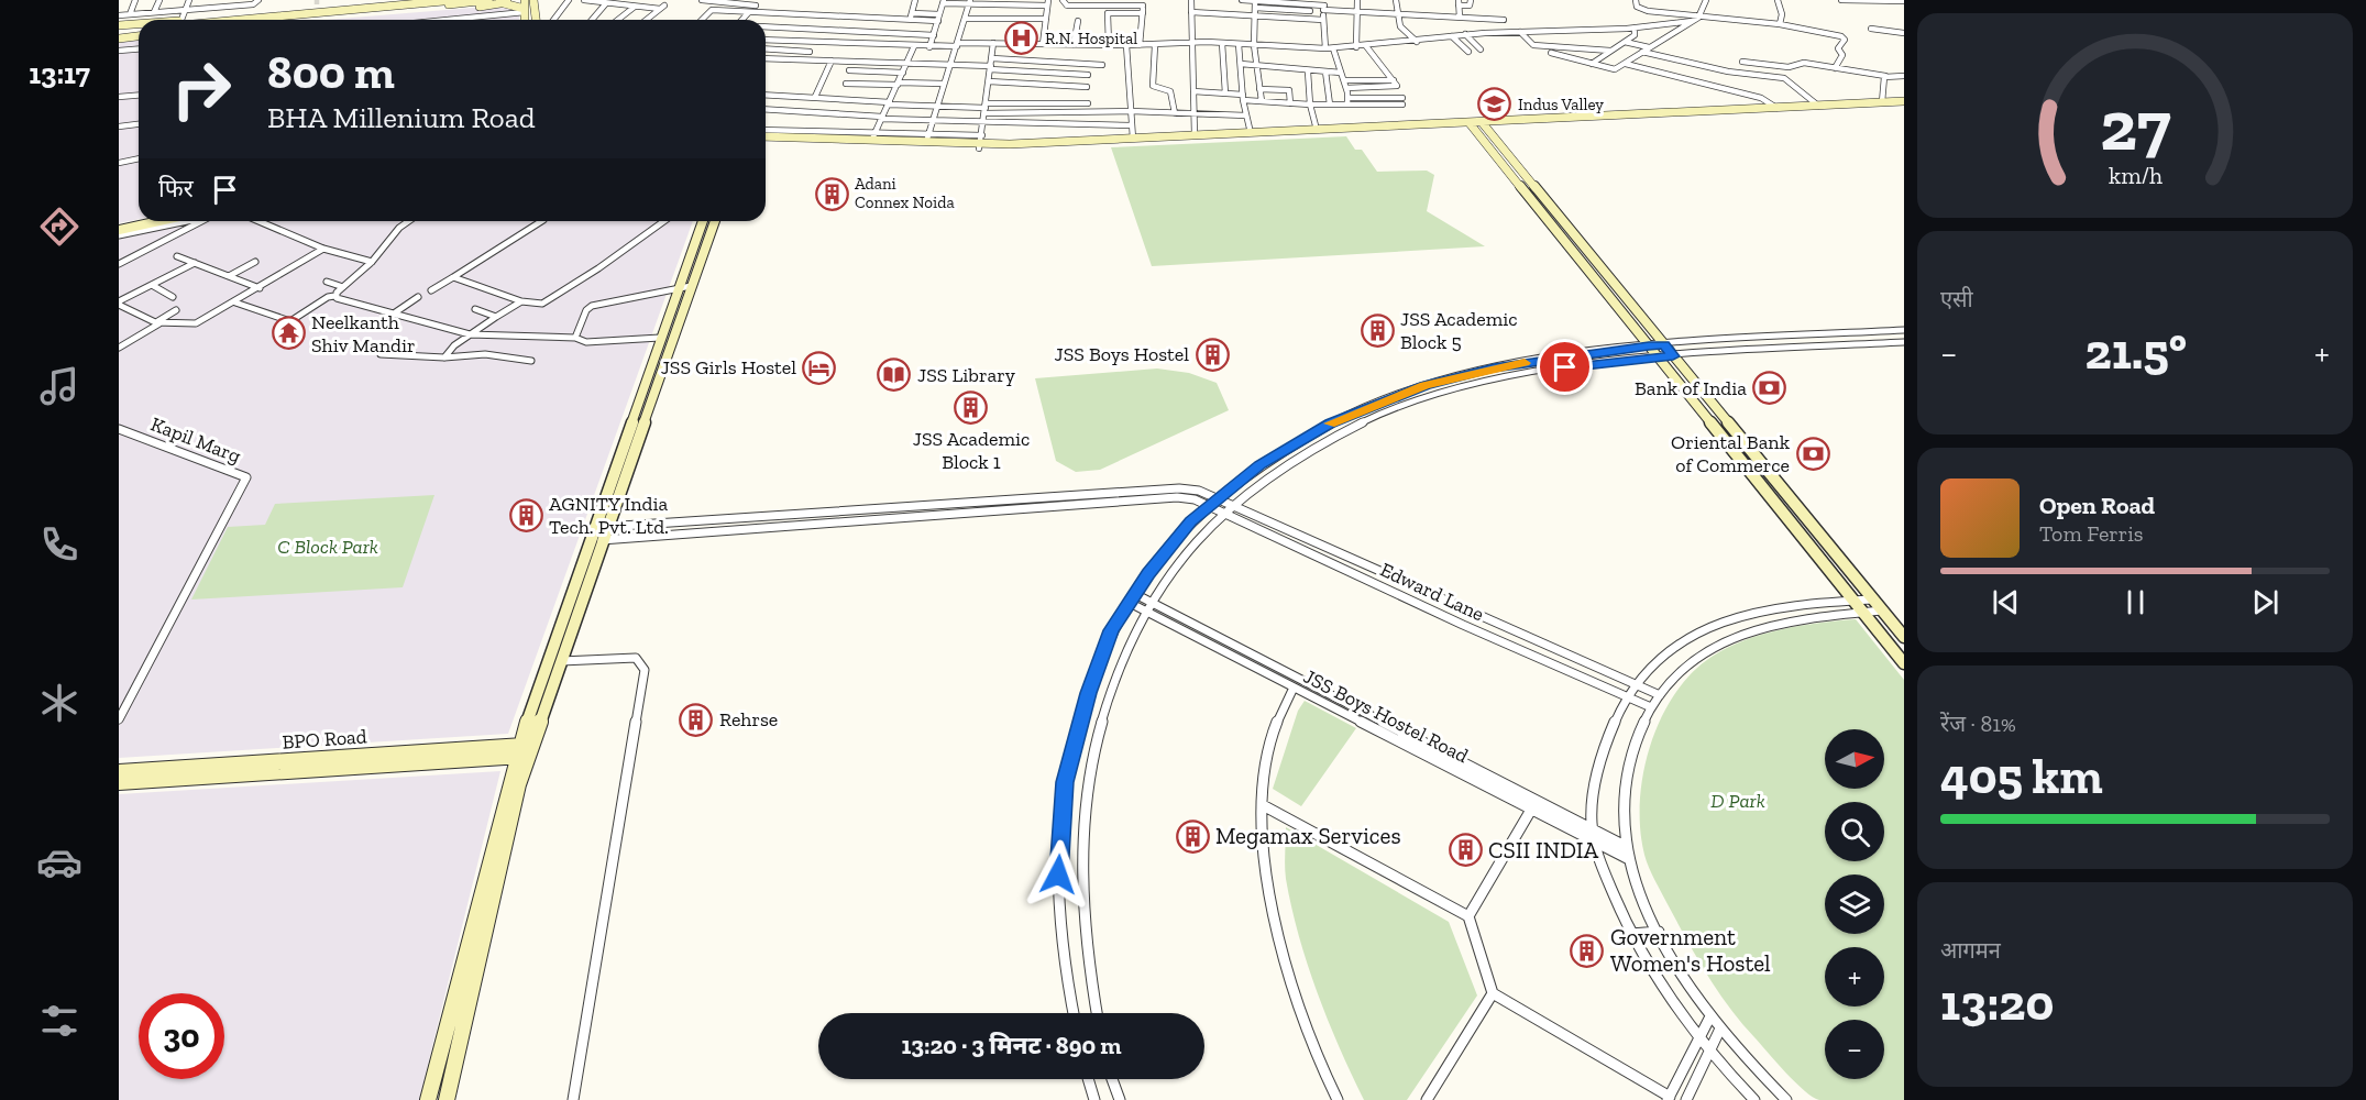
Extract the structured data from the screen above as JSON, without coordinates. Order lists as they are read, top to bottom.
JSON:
{
  "streets": {
    "street": [
      "Kapil Marg",
      "Edward Lane",
      "JSS Boys Hostel Road",
      "BPO Road"
    ]
  },
  "parks": ["C Block Park", "D Park"],
  "places": {
    "hospital": ["R.N. Hospital"],
    "school or university": ["Indus Valley"],
    "building": [
      "Adani Connex Noida",
      "JSS Academic Block 5",
      "JSS Boys Hostel",
      "JSS Academic Block 1",
      "AGNITY India Tech. Pvt. Ltd.",
      "Rehrse",
      "Megamax Services",
      "CSII INDIA",
      "Government Women's Hostel"
    ],
    "temple": ["Neelkanth Shiv Mandir"],
    "hotel": ["JSS Girls Hostel"],
    "library": ["JSS Library"],
    "bank": ["Bank of India", "Oriental Bank of Commerce"]
  },
  "north": "right",
  "page": {
    "tabs": "13:17",
    "turn": ["800 m", "BHA Millenium Road"],
    "then": "फिर",
    "tile": [
      "एसी",
      ["रेंज · 81%", "405 km"],
      ["आगमन", "13:20"]
    ],
    "heat": ["−", "21.5°", "+"],
    "song": ["Open Road", "Tom Ferris"],
    "map_buttons": ["+", "−"],
    "limit": "30",
    "trip": "13:20 · 3 मिनट · 890 m",
    "gauge": ["27", "km/h"]
  }
}
